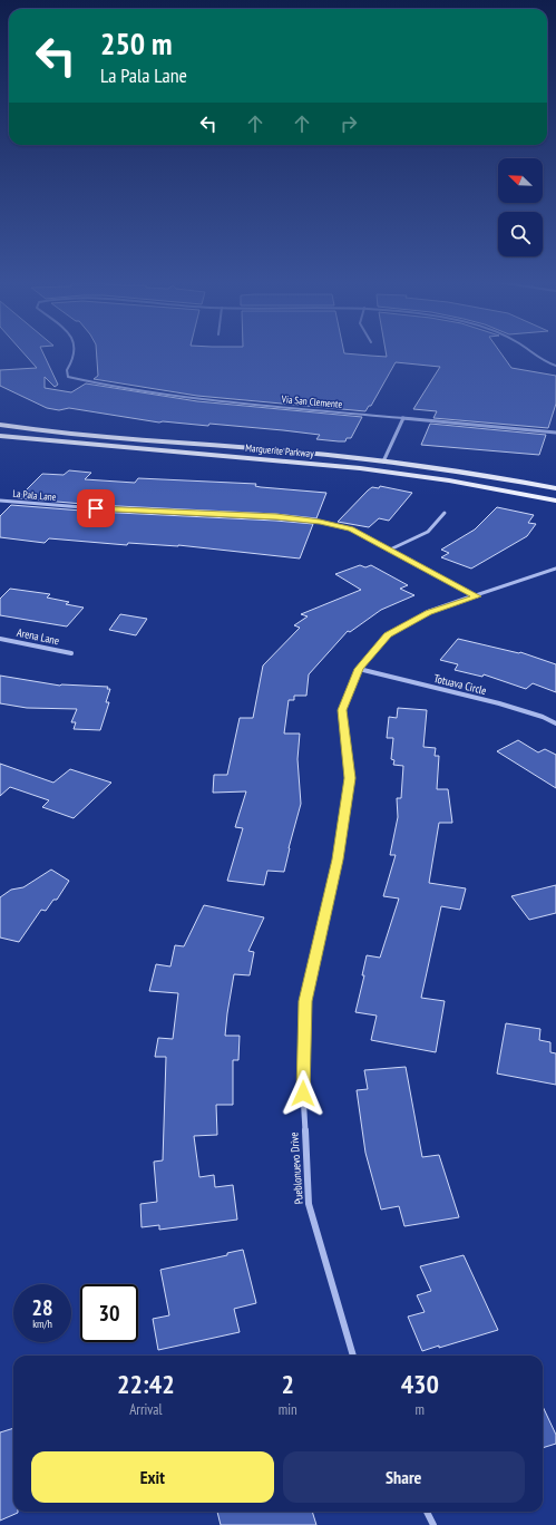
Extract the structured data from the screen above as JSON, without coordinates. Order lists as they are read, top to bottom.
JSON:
{
  "streets": {
    "main road": ["Marguerite Parkway"],
    "street": [
      "Via San Clemente",
      "La Pala Lane",
      "Arena Lane",
      "Totuava Circle",
      "Pueblonuevo Drive"
    ]
  },
  "crossings": [
    ["La Pala Lane", "Pueblonuevo Drive"],
    ["Totuava Circle", "Pueblonuevo Drive"]
  ],
  "north": "top left",
  "page": {
    "turn": ["250 m", "La Pala Lane"],
    "speed": "28 km/h",
    "limit": "30",
    "eta": [
      "22:42",
      "Arrival",
      "2",
      "min",
      "430",
      "m"
    ],
    "buttons": ["Exit", "Share"]
  }
}
